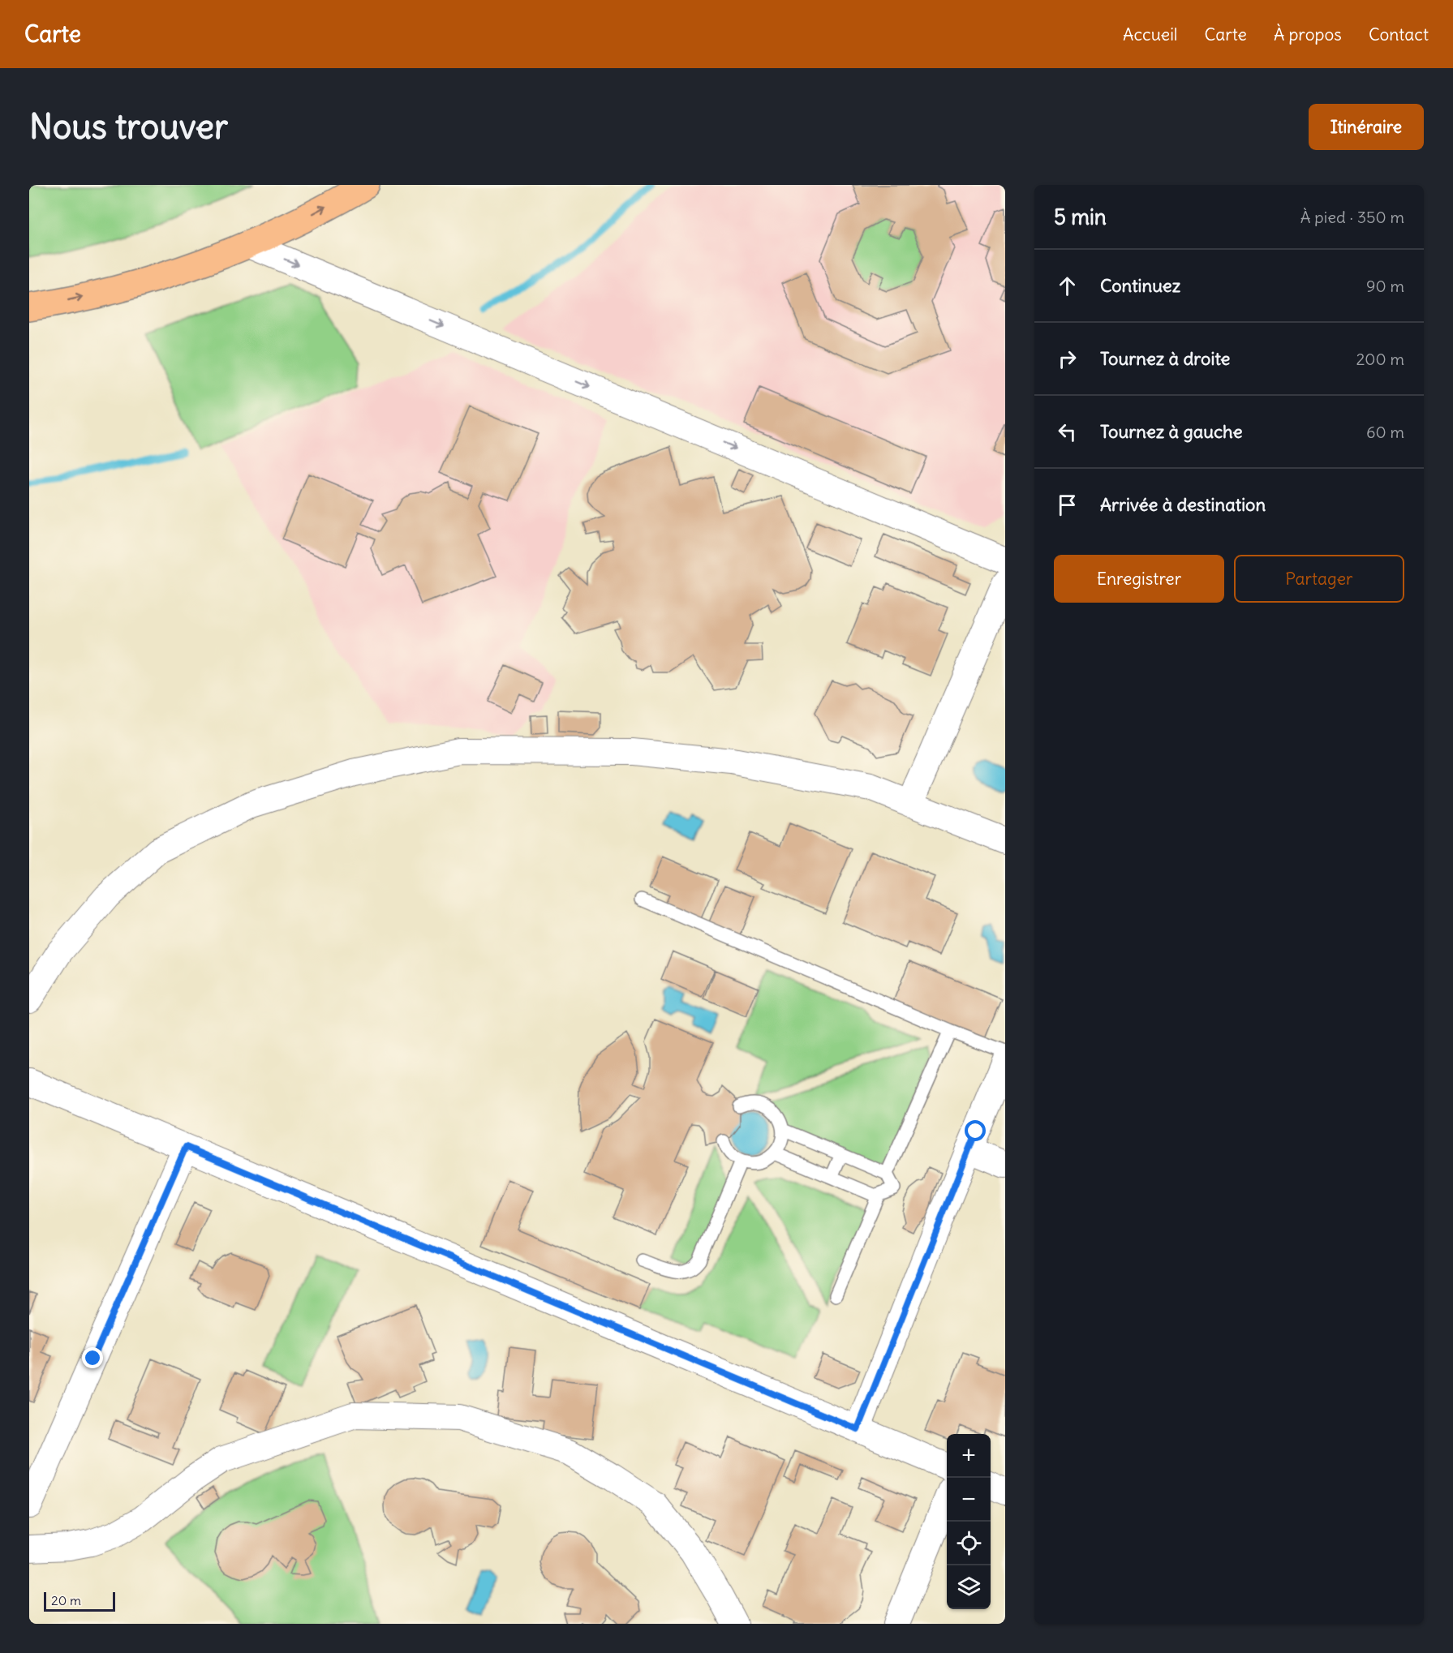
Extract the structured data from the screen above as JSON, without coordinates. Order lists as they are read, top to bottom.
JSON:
{
  "scale_bar": "20 m",
  "page": {
    "header": "Carte",
    "nav": [
      "Accueil",
      "Carte",
      "À propos",
      "Contact"
    ],
    "buttons": [
      "Itinéraire",
      ["Enregistrer", "Partager"]
    ],
    "title": "Nous trouver",
    "heading": ["5 min", "À pied · 350 m"],
    "list": [
      ["Continuez", "90 m"],
      ["Tournez à droite", "200 m"],
      ["Tournez à gauche", "60 m"],
      "Arrivée à destination"
    ],
    "map_buttons": ["+", "−"],
    "scale": "20 m"
  }
}
